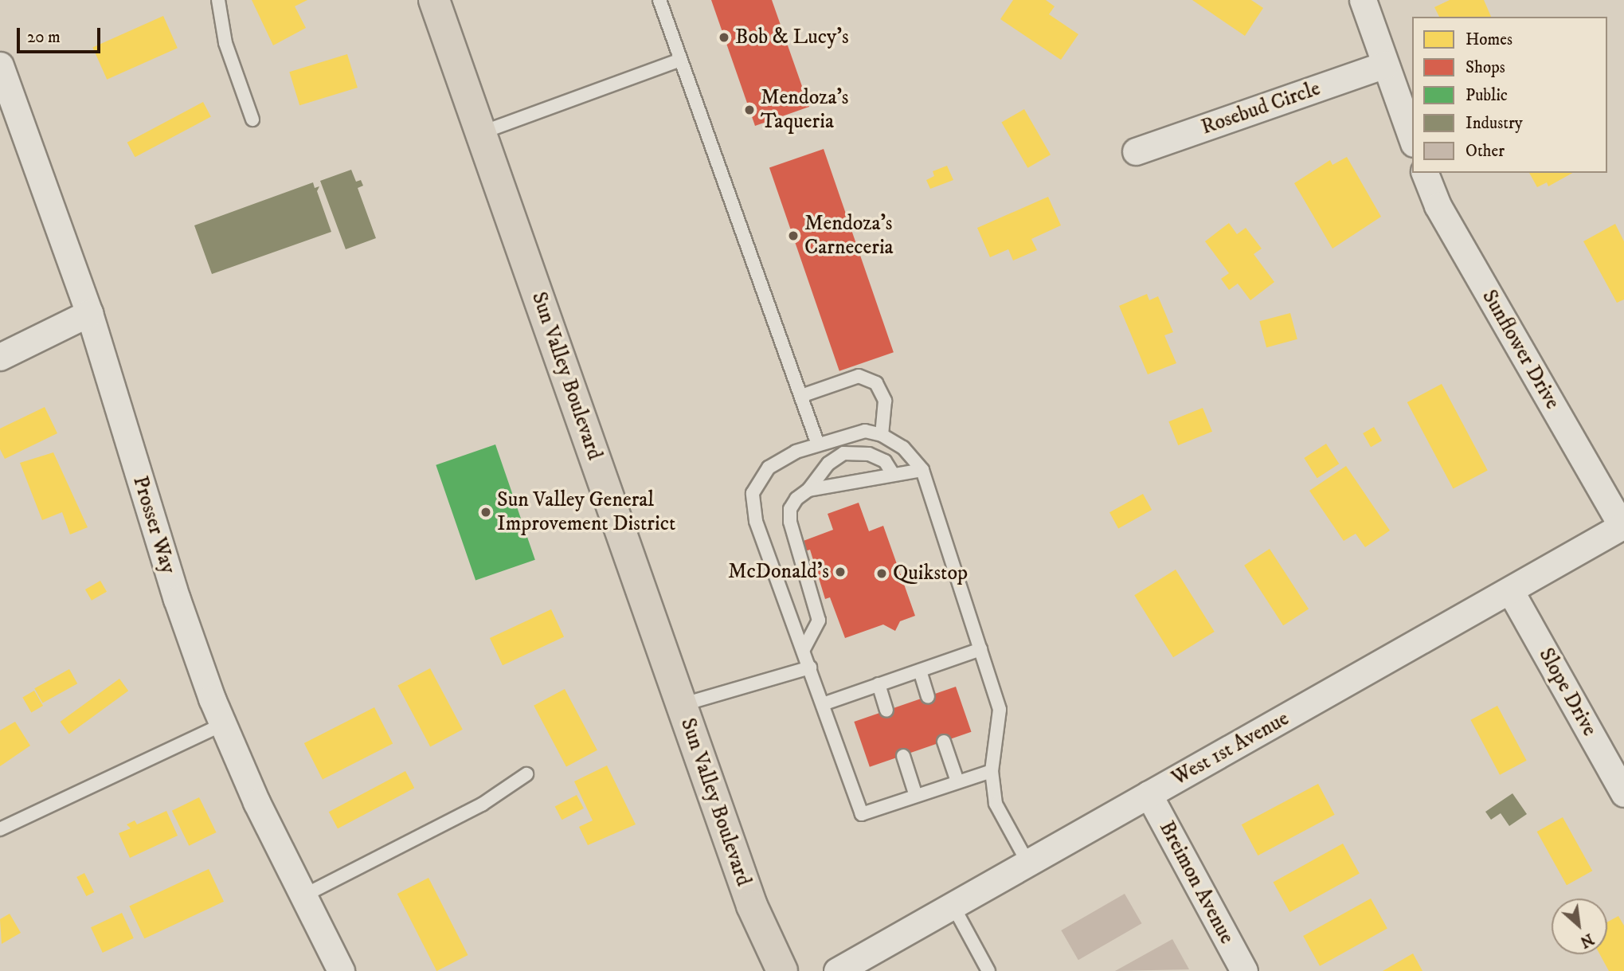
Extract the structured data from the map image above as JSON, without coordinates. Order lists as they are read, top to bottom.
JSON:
{
  "streets": {
    "main road": ["Sun Valley Boulevard"],
    "street": [
      "Rosebud Circle",
      "Sunflower Drive",
      "Prosser Way",
      "Slope Drive",
      "West 1st Avenue",
      "Breimon Avenue"
    ]
  },
  "crossings": [
    ["Sunflower Drive", "West 1st Avenue"],
    ["Slope Drive", "West 1st Avenue"],
    ["West 1st Avenue", "Breimon Avenue"]
  ],
  "places": [
    "Bob & Lucy's",
    "Mendoza's Taqueria",
    "Mendoza's Carneceria",
    "Sun Valley General Improvement District",
    "McDonald's",
    "Quikstop"
  ],
  "legend": [
    "Homes",
    "Shops",
    "Public",
    "Industry",
    "Other"
  ],
  "scale_bar": "20 m",
  "north": "bottom right"
}
